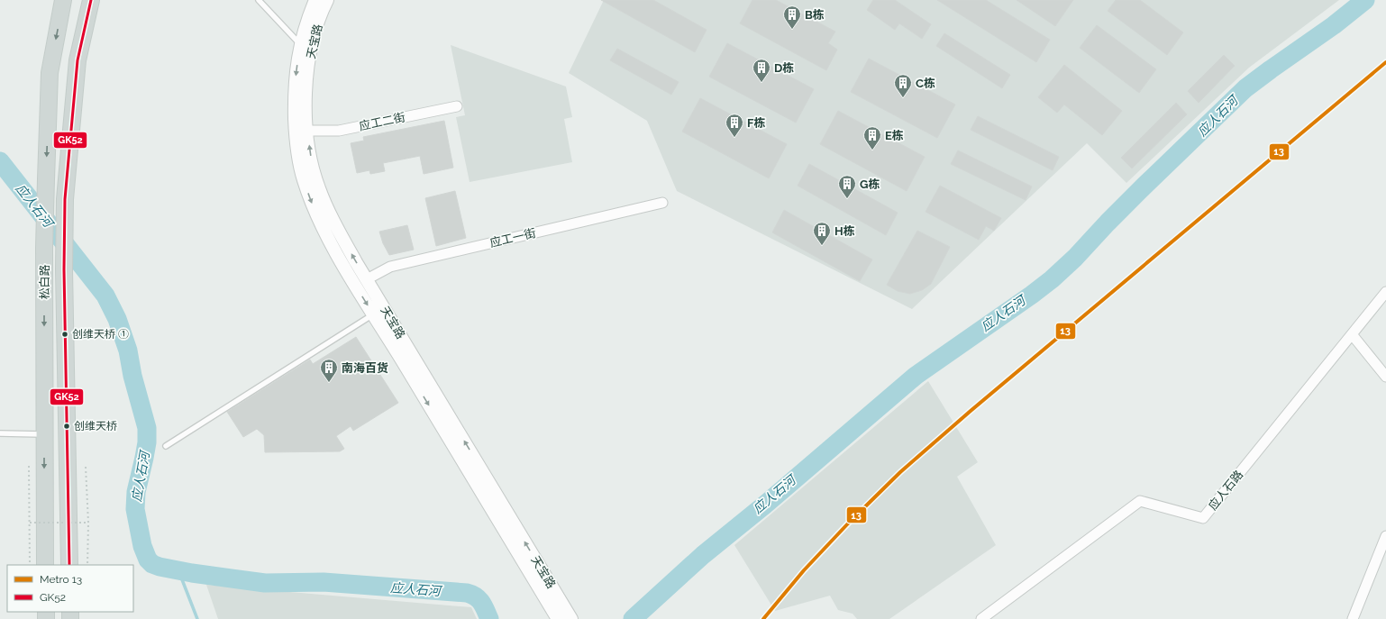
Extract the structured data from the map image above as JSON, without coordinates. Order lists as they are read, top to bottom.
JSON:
{
  "streets": {
    "main road": ["松白路"],
    "street": [
      "天宝路",
      "应工二街",
      "应工一街",
      "应人石路"
    ]
  },
  "crossings": [
    ["天宝路", "应工二街"],
    ["天宝路", "应工一街"]
  ],
  "water": ["应人石河"],
  "places": {
    "building": [
      "B栋",
      "D栋",
      "C栋",
      "F栋",
      "E栋",
      "G栋",
      "H栋",
      "南海百货"
    ],
    "other": ["创维天桥 ①", "创维天桥"]
  },
  "lines": ["transit line GK52", "metro line 13"],
  "legend": ["Metro 13", "GK52"]
}
